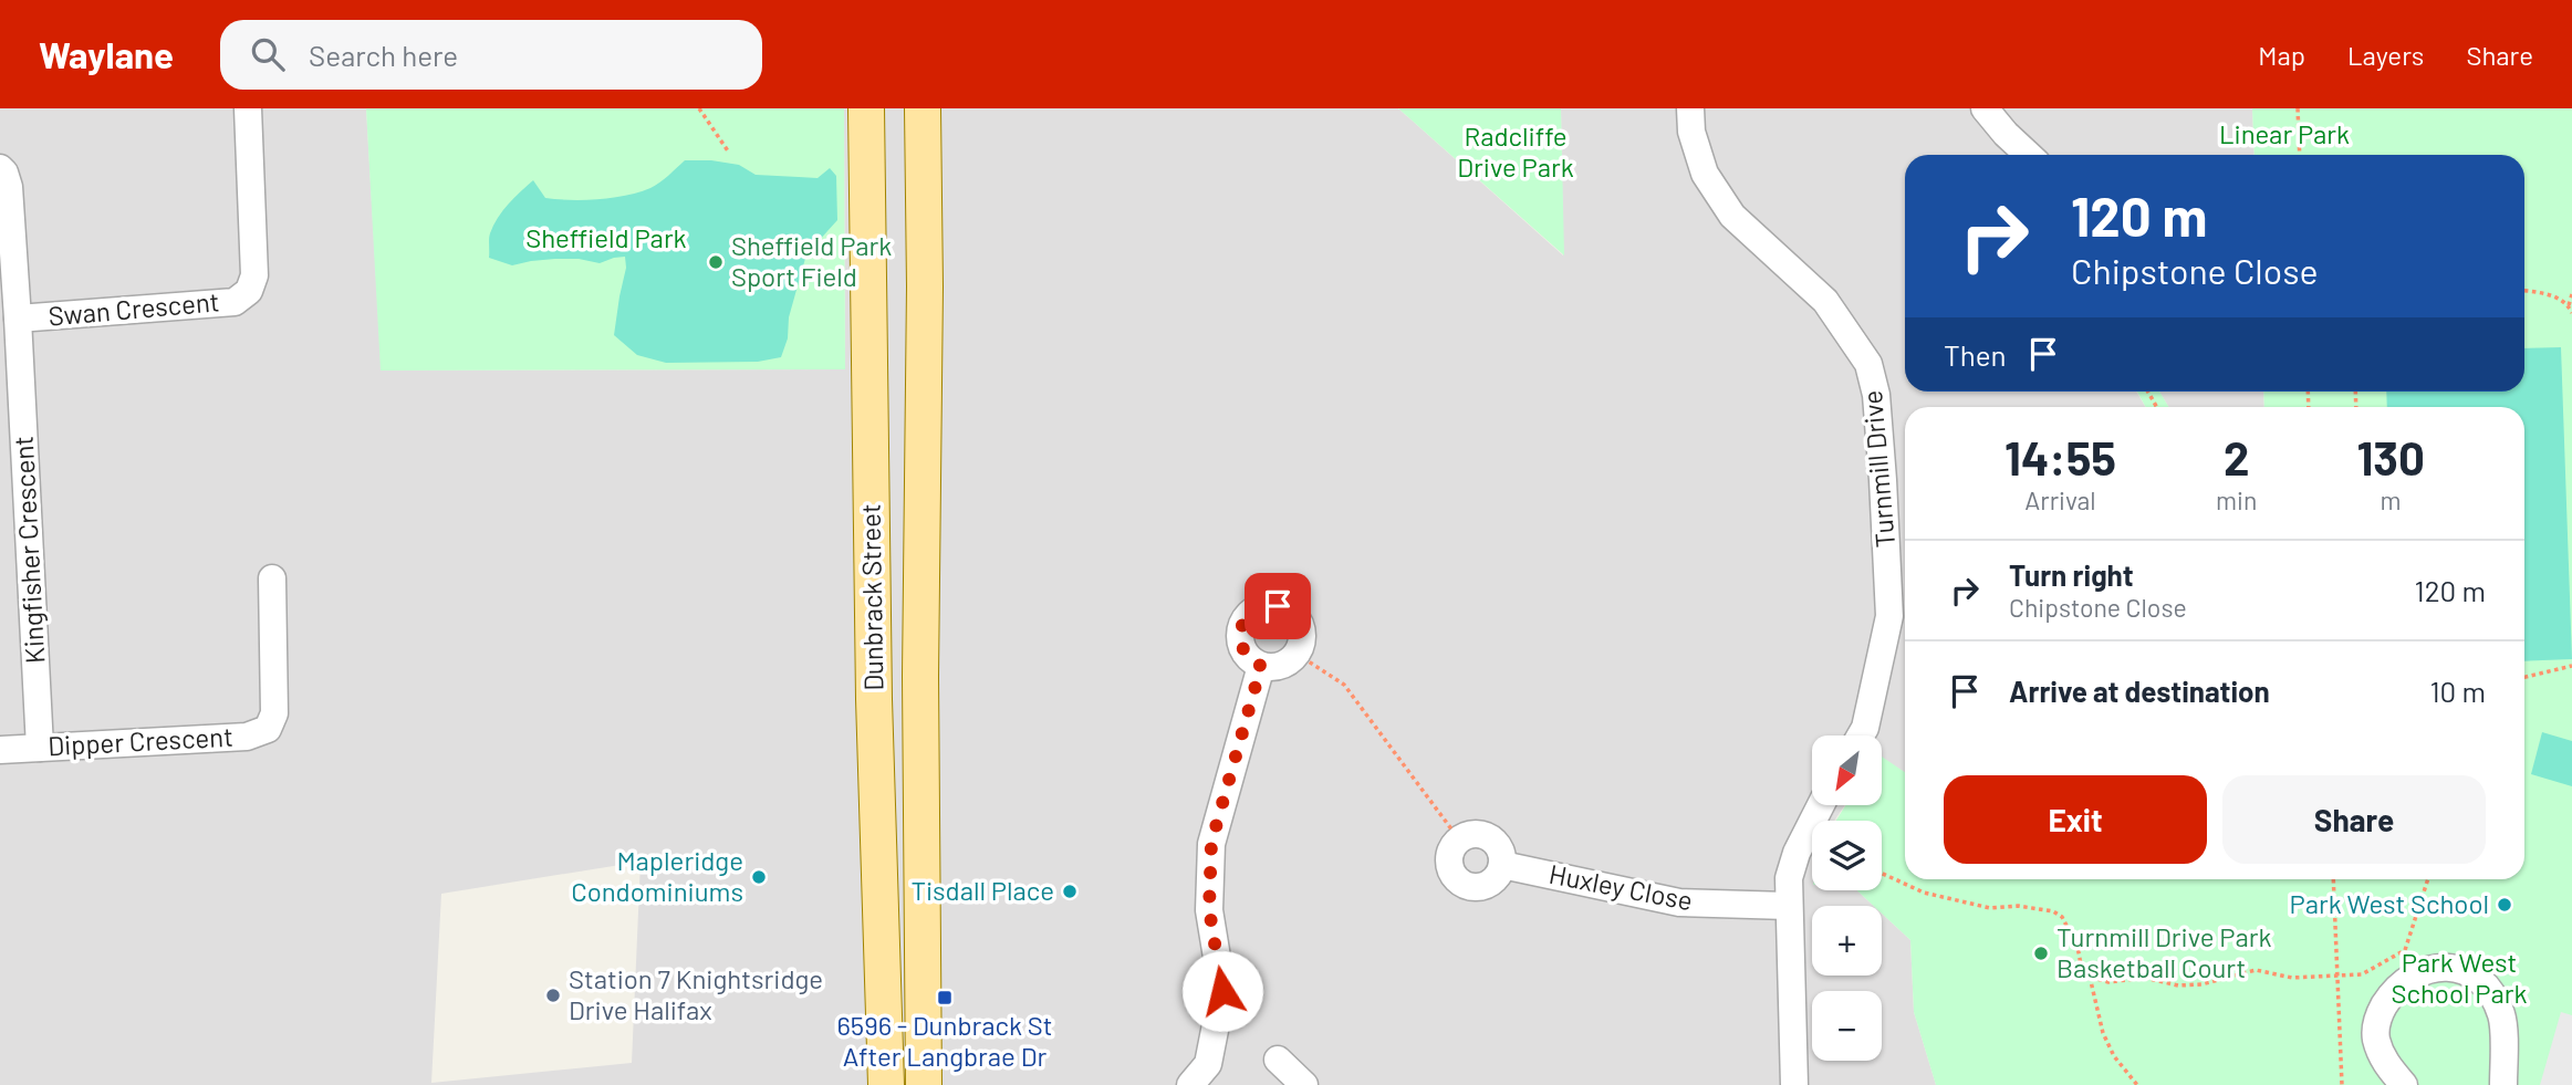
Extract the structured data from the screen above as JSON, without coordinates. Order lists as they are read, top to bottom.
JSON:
{
  "streets": {
    "main road": ["Dunbrack Street"],
    "street": [
      "Swan Crescent",
      "Turnmill Drive",
      "Kingfisher Crescent",
      "Dipper Crescent",
      "Huxley Close"
    ]
  },
  "crossings": [
    ["Swan Crescent", "Kingfisher Crescent"],
    ["Kingfisher Crescent", "Dipper Crescent"]
  ],
  "parks": [
    "Linear Park",
    "Radcliffe Drive Park",
    "Sheffield Park",
    "Park West School Park"
  ],
  "places": {
    "other": [
      "Sheffield Park Sport Field",
      "Mapleridge Condominiums",
      "Tisdall Place",
      "Park West School",
      "Turnmill Drive Park Basketball Court",
      "Station 7 Knightsridge Drive Halifax"
    ],
    "transit": ["6596 - Dunbrack St After Langbrae Dr"]
  },
  "north": "bottom left",
  "page": {
    "header": "Waylane",
    "search": "Search here",
    "nav": ["Map", "Layers", "Share"],
    "turn": ["120 m", "Chipstone Close"],
    "then": "Then",
    "eta": [
      "14:55",
      "Arrival",
      "2",
      "min",
      "130",
      "m"
    ],
    "list": [
      {
        "name": "Turn right",
        "note": "Chipstone Close",
        "value": "120 m"
      },
      {
        "name": "Arrive at destination",
        "value": "10 m"
      }
    ],
    "map_buttons": ["+", "−"],
    "buttons": ["Exit", "Share"]
  }
}
